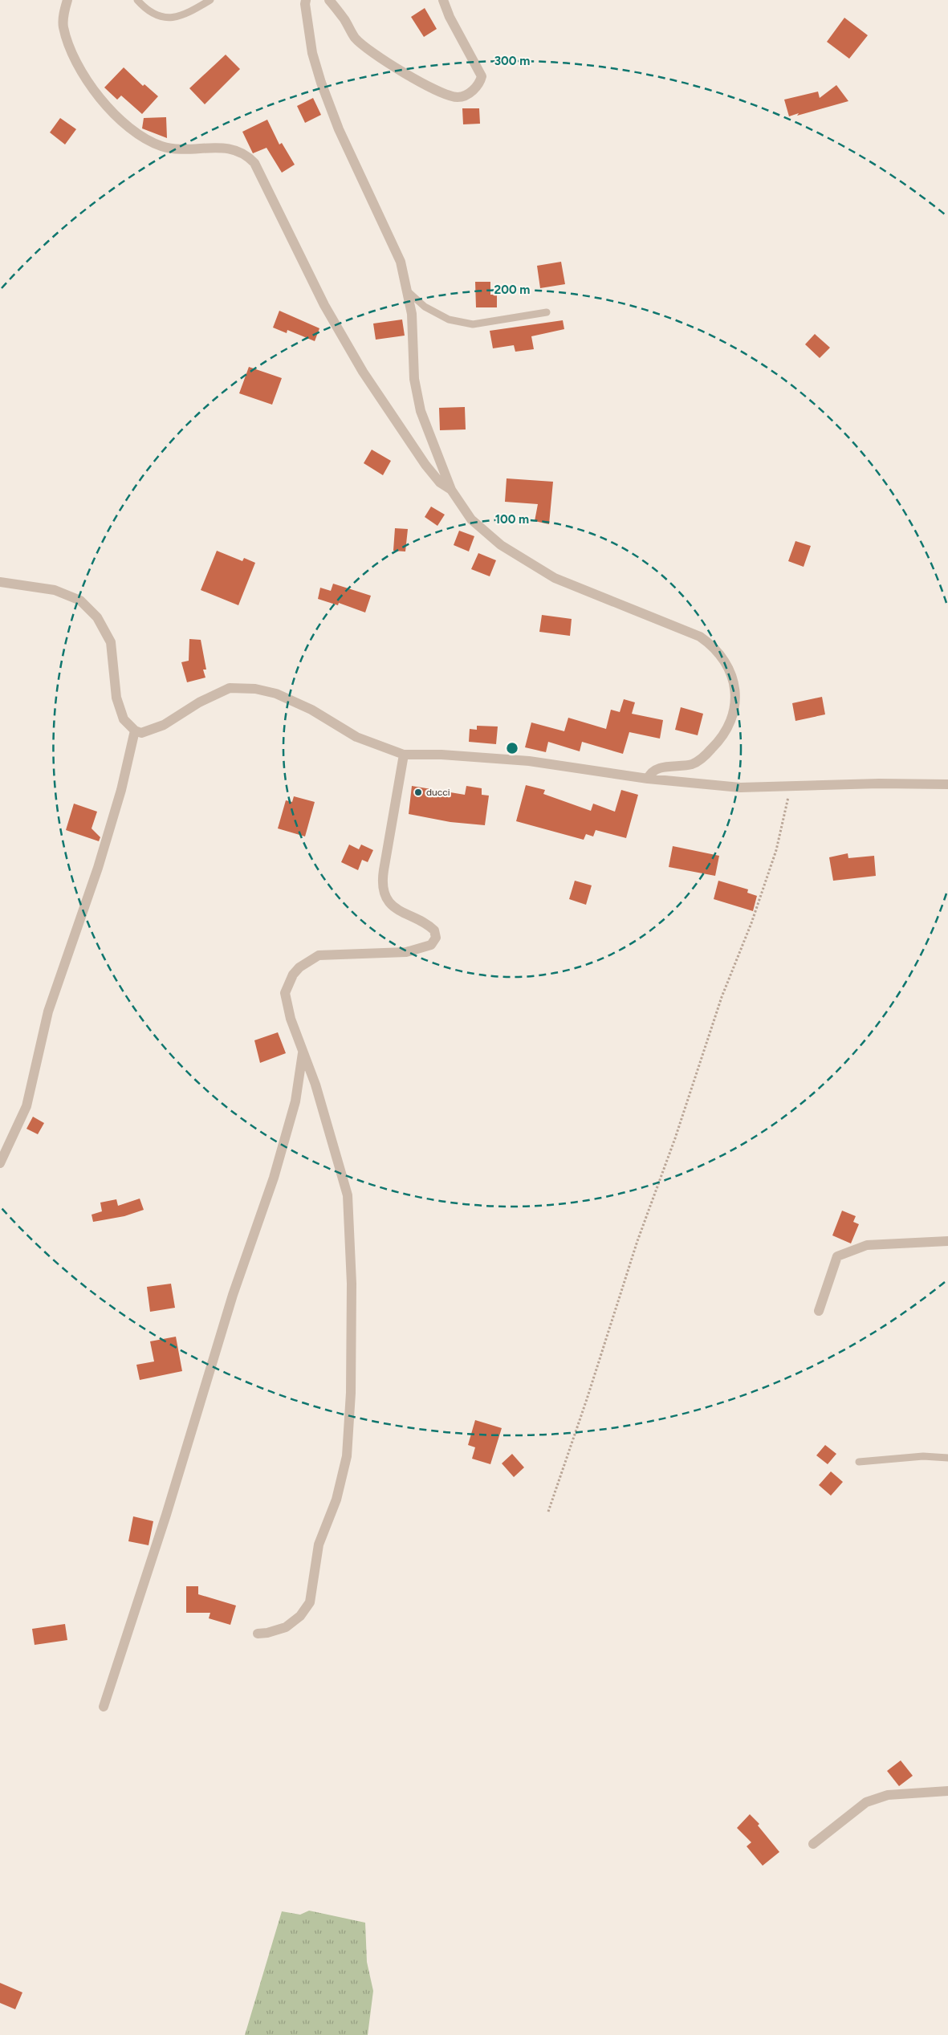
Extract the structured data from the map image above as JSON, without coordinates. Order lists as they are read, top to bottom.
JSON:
{
  "places": ["ducci"],
  "rings": ["300 m", "200 m", "100 m"]
}
